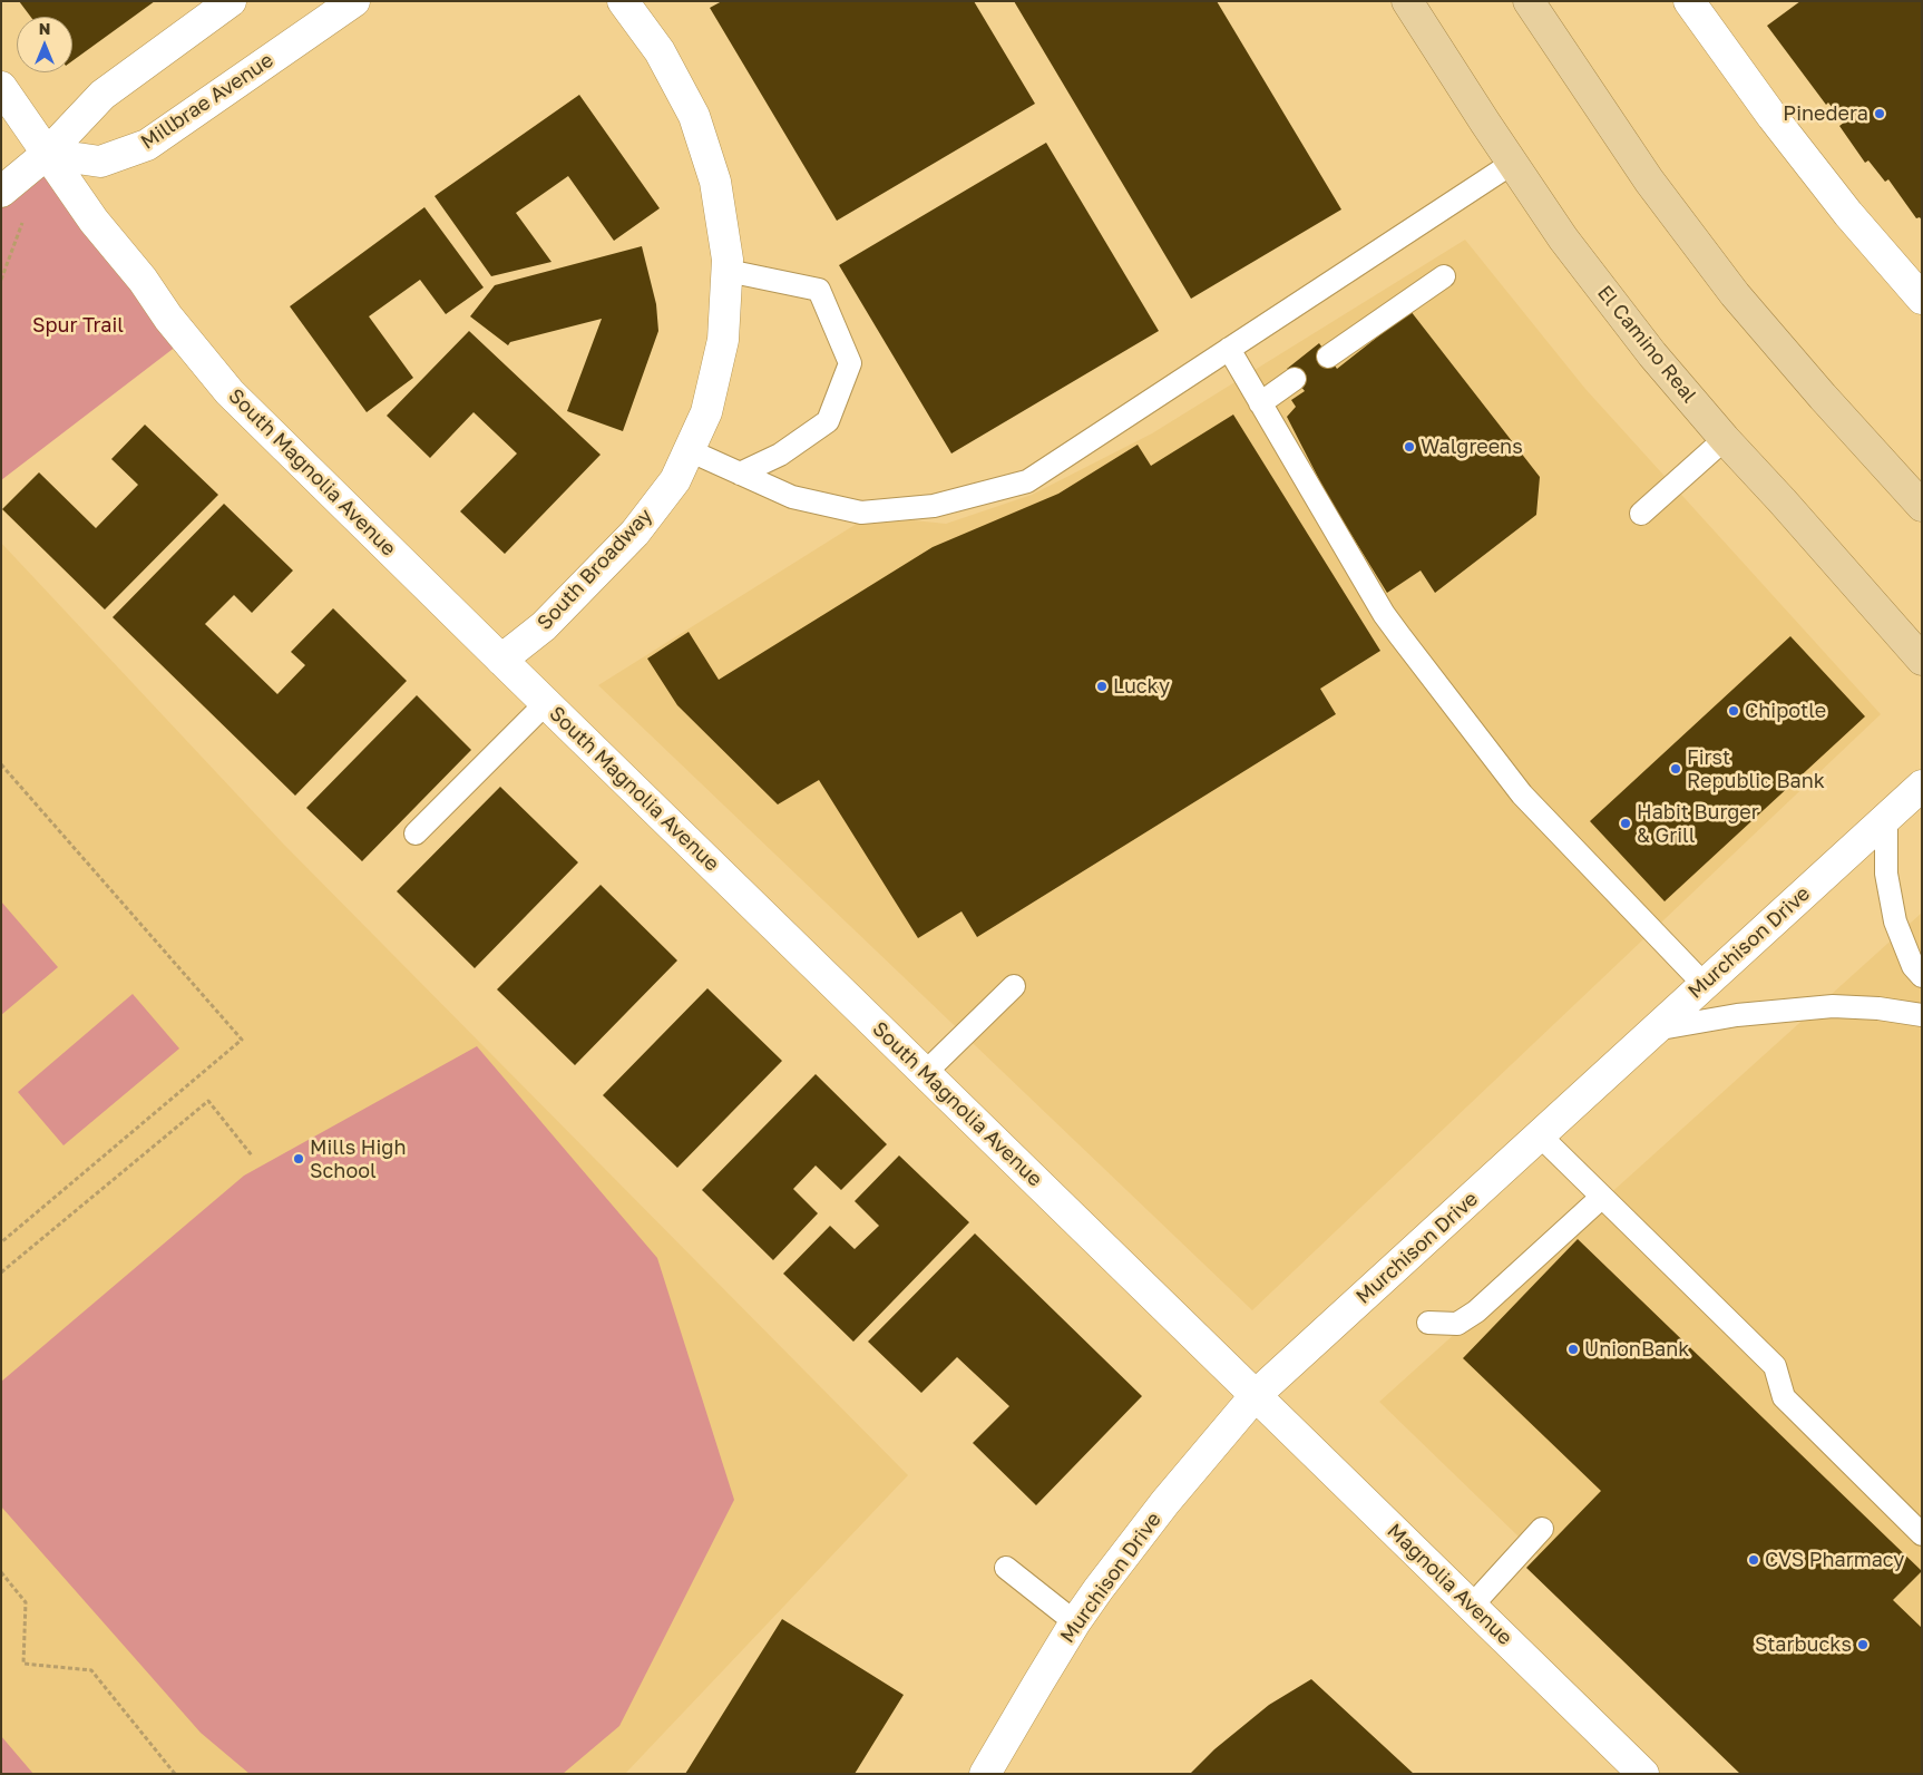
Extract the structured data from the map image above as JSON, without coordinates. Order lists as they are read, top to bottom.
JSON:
{
  "streets": {
    "main road": ["El Camino Real"],
    "street": [
      "Millbrae Avenue",
      "South Magnolia Avenue",
      "South Broadway",
      "Murchison Drive",
      "Magnolia Avenue"
    ]
  },
  "crossings": [
    ["Millbrae Avenue", "South Magnolia Avenue"],
    ["South Magnolia Avenue", "South Broadway"],
    ["South Magnolia Avenue", "Murchison Drive"],
    ["South Magnolia Avenue", "Magnolia Avenue"],
    ["Murchison Drive", "Magnolia Avenue"]
  ],
  "parks": ["Spur Trail"],
  "places": [
    "Pinedera",
    "Walgreens",
    "Lucky",
    "Chipotle",
    "First Republic Bank",
    "Habit Burger & Grill",
    "Mills High School",
    "UnionBank",
    "CVS Pharmacy",
    "Starbucks"
  ],
  "north": "top"
}
